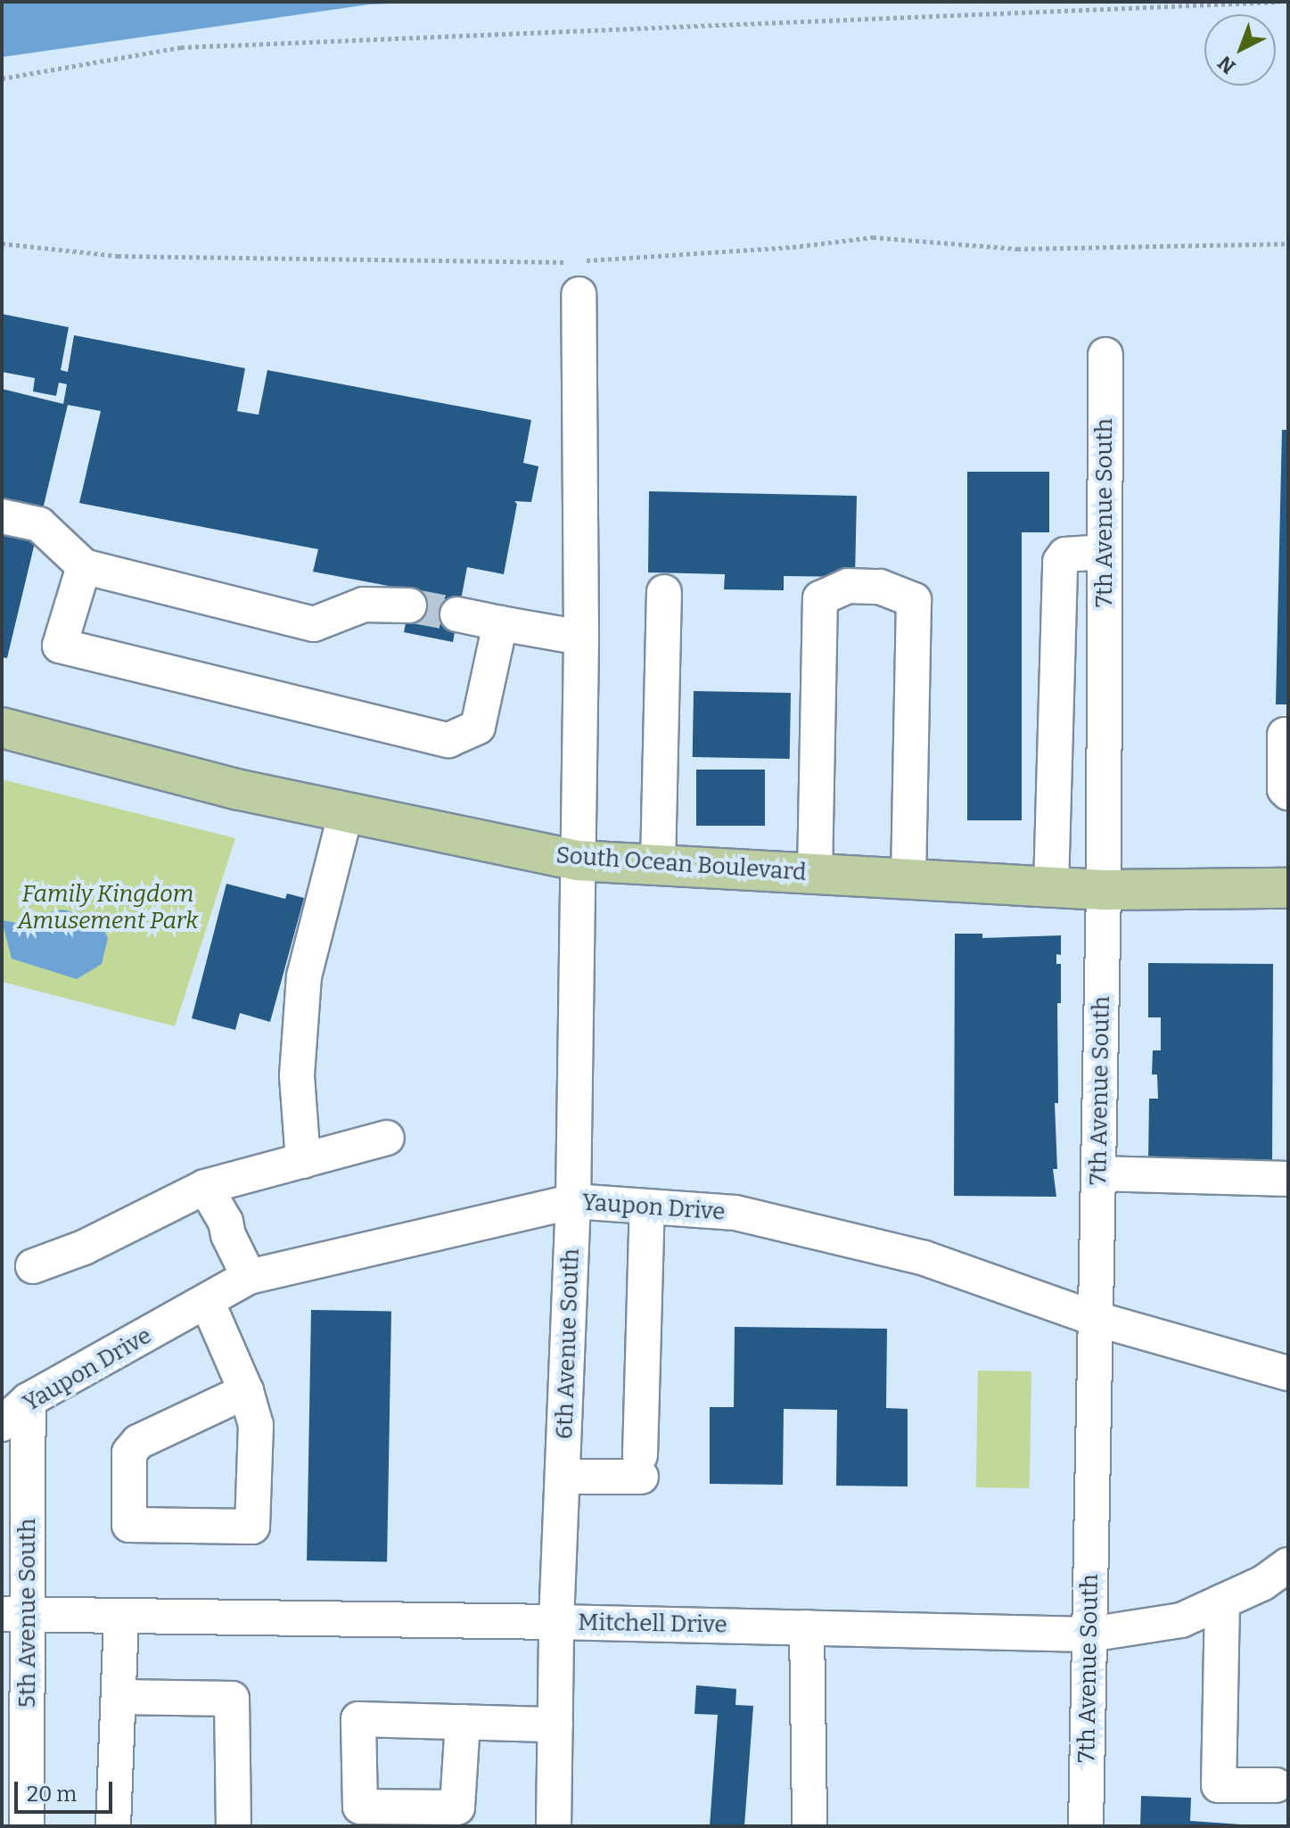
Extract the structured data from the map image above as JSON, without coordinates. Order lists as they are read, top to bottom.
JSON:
{
  "streets": {
    "main road": ["South Ocean Boulevard"],
    "street": [
      "7th Avenue South",
      "Yaupon Drive",
      "6th Avenue South",
      "5th Avenue South",
      "Mitchell Drive"
    ]
  },
  "crossings": [
    ["7th Avenue South", "South Ocean Boulevard"],
    ["7th Avenue South", "Yaupon Drive"],
    ["7th Avenue South", "Mitchell Drive"],
    ["South Ocean Boulevard", "6th Avenue South"],
    ["Yaupon Drive", "6th Avenue South"],
    ["Yaupon Drive", "5th Avenue South"],
    ["6th Avenue South", "Mitchell Drive"],
    ["5th Avenue South", "Mitchell Drive"]
  ],
  "parks": ["Family Kingdom Amusement Park"],
  "scale_bar": "20 m",
  "north": "bottom left"
}
